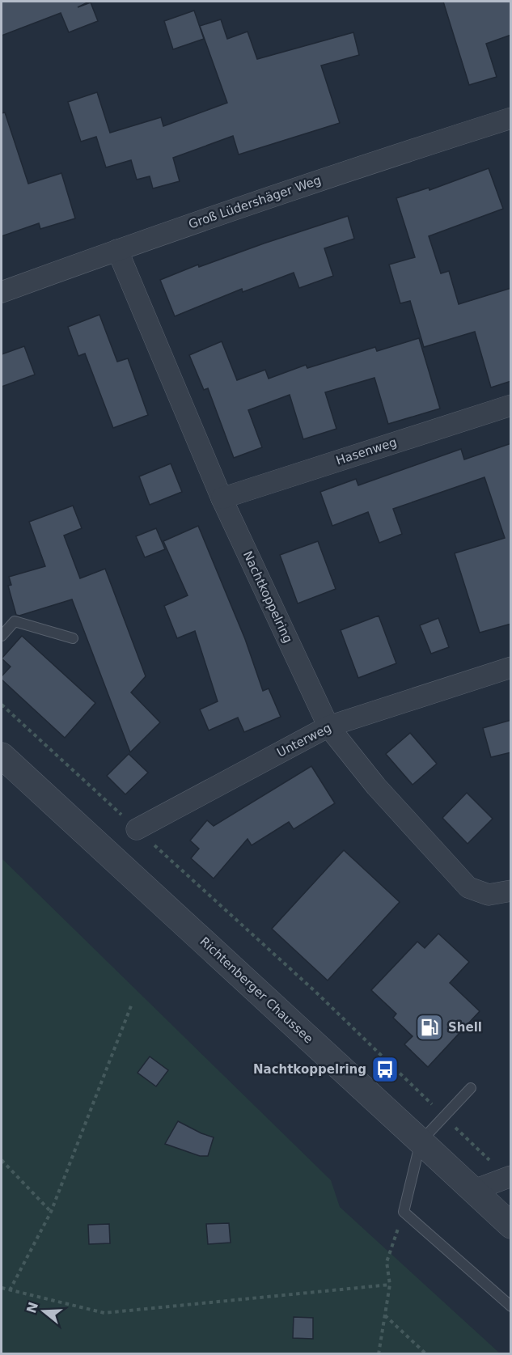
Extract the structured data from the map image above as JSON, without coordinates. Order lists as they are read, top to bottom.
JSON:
{
  "streets": {
    "street": [
      "Groß Lüdershäger Weg",
      "Hasenweg",
      "Nachtkoppelring",
      "Unterweg",
      "Richtenberger Chaussee"
    ]
  },
  "crossings": [
    ["Groß Lüdershäger Weg", "Nachtkoppelring"],
    ["Hasenweg", "Nachtkoppelring"],
    ["Nachtkoppelring", "Unterweg"]
  ],
  "places": {
    "fuel station": ["Shell"],
    "bus stop": ["Nachtkoppelring"]
  },
  "north": "left"
}
